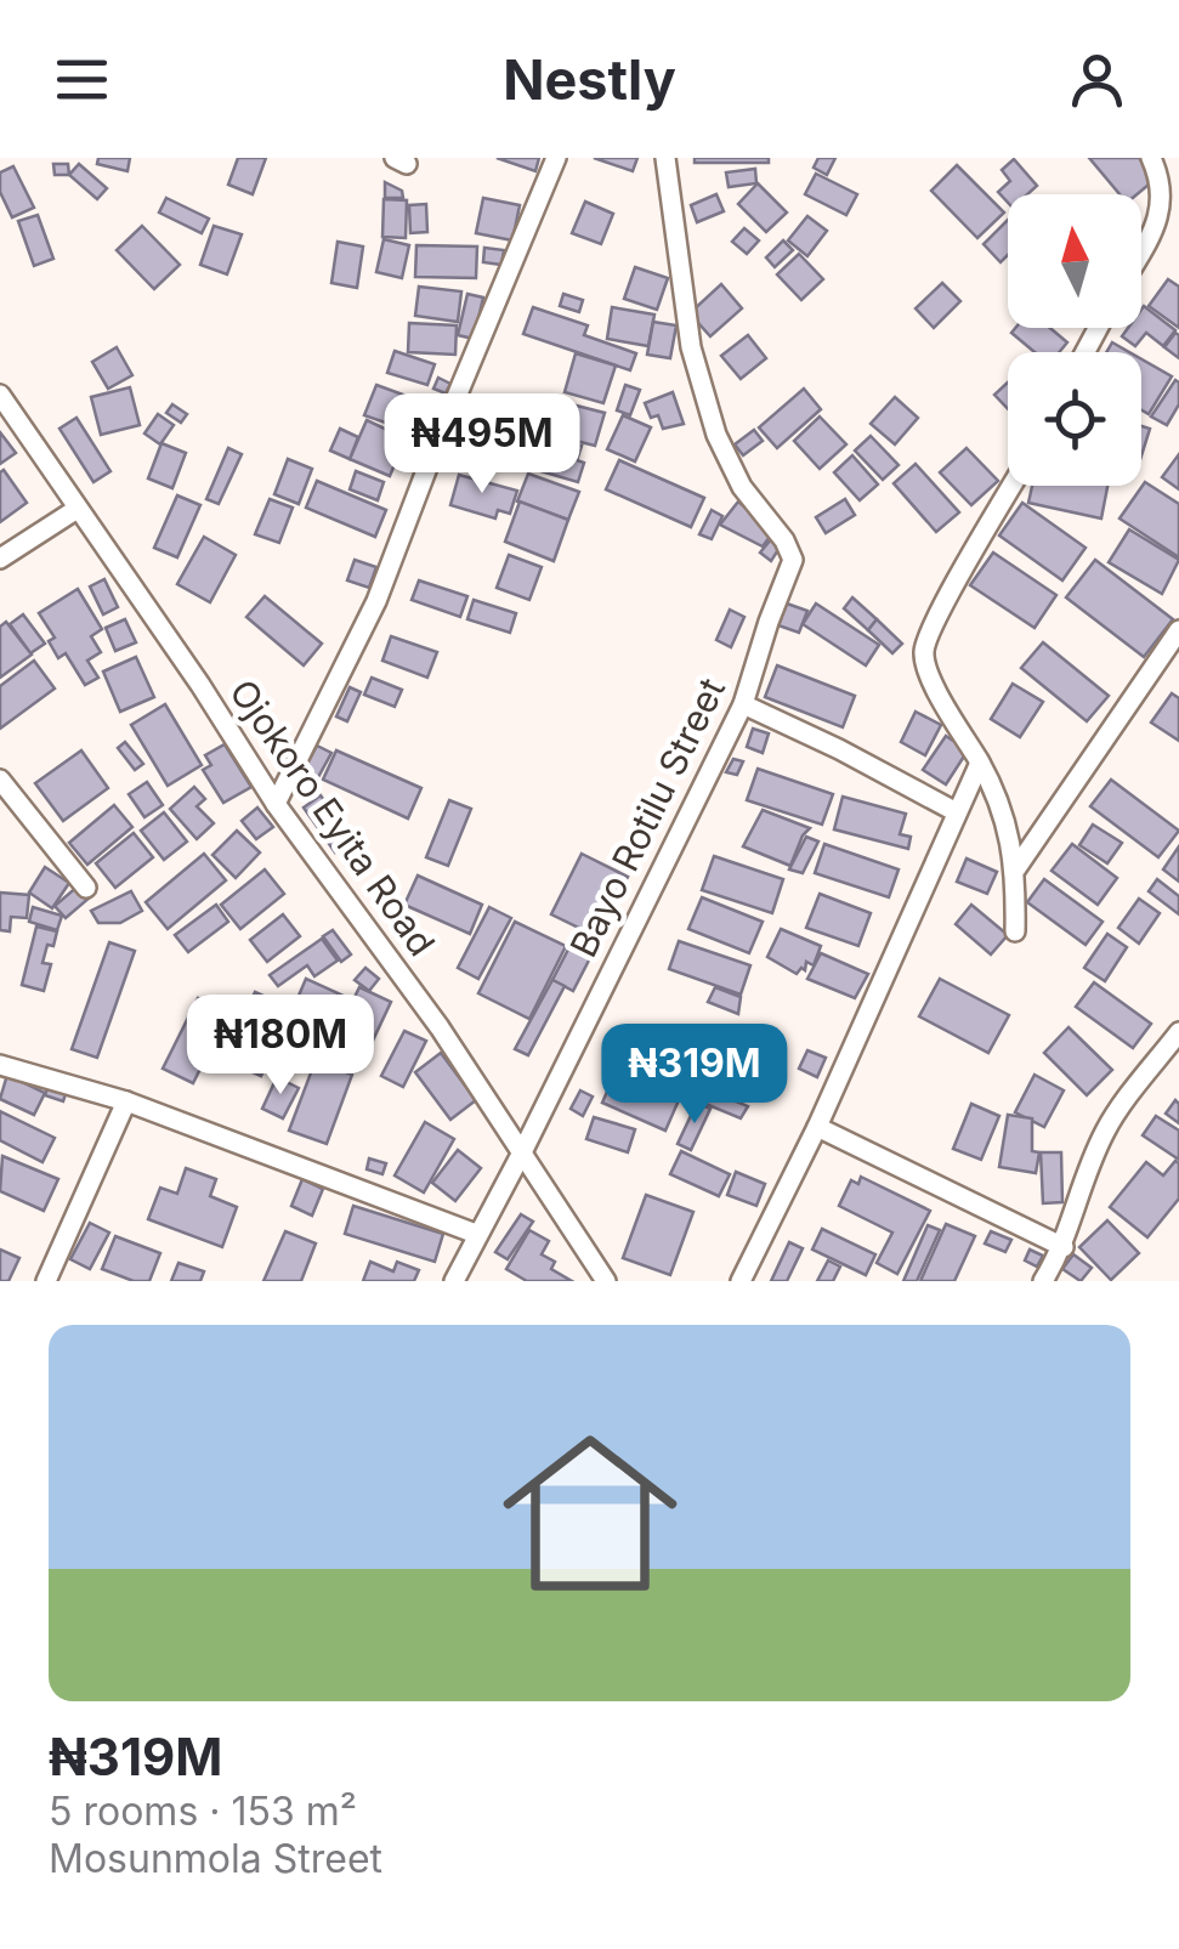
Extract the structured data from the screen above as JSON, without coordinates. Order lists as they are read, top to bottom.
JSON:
{
  "streets": {
    "street": ["Ojokoro Eyita Road", "Bayo Rotilu Street"]
  },
  "crossings": [
    ["Ojokoro Eyita Road", "Bayo Rotilu Street"]
  ],
  "north": "top",
  "page": {
    "header": "Nestly",
    "price": ["₦495M", "₦180M", "₦319M"],
    "list": [
      {
        "name": "₦319M",
        "note": "5 rooms · 153 m² · Mosunmola Street"
      }
    ]
  }
}
